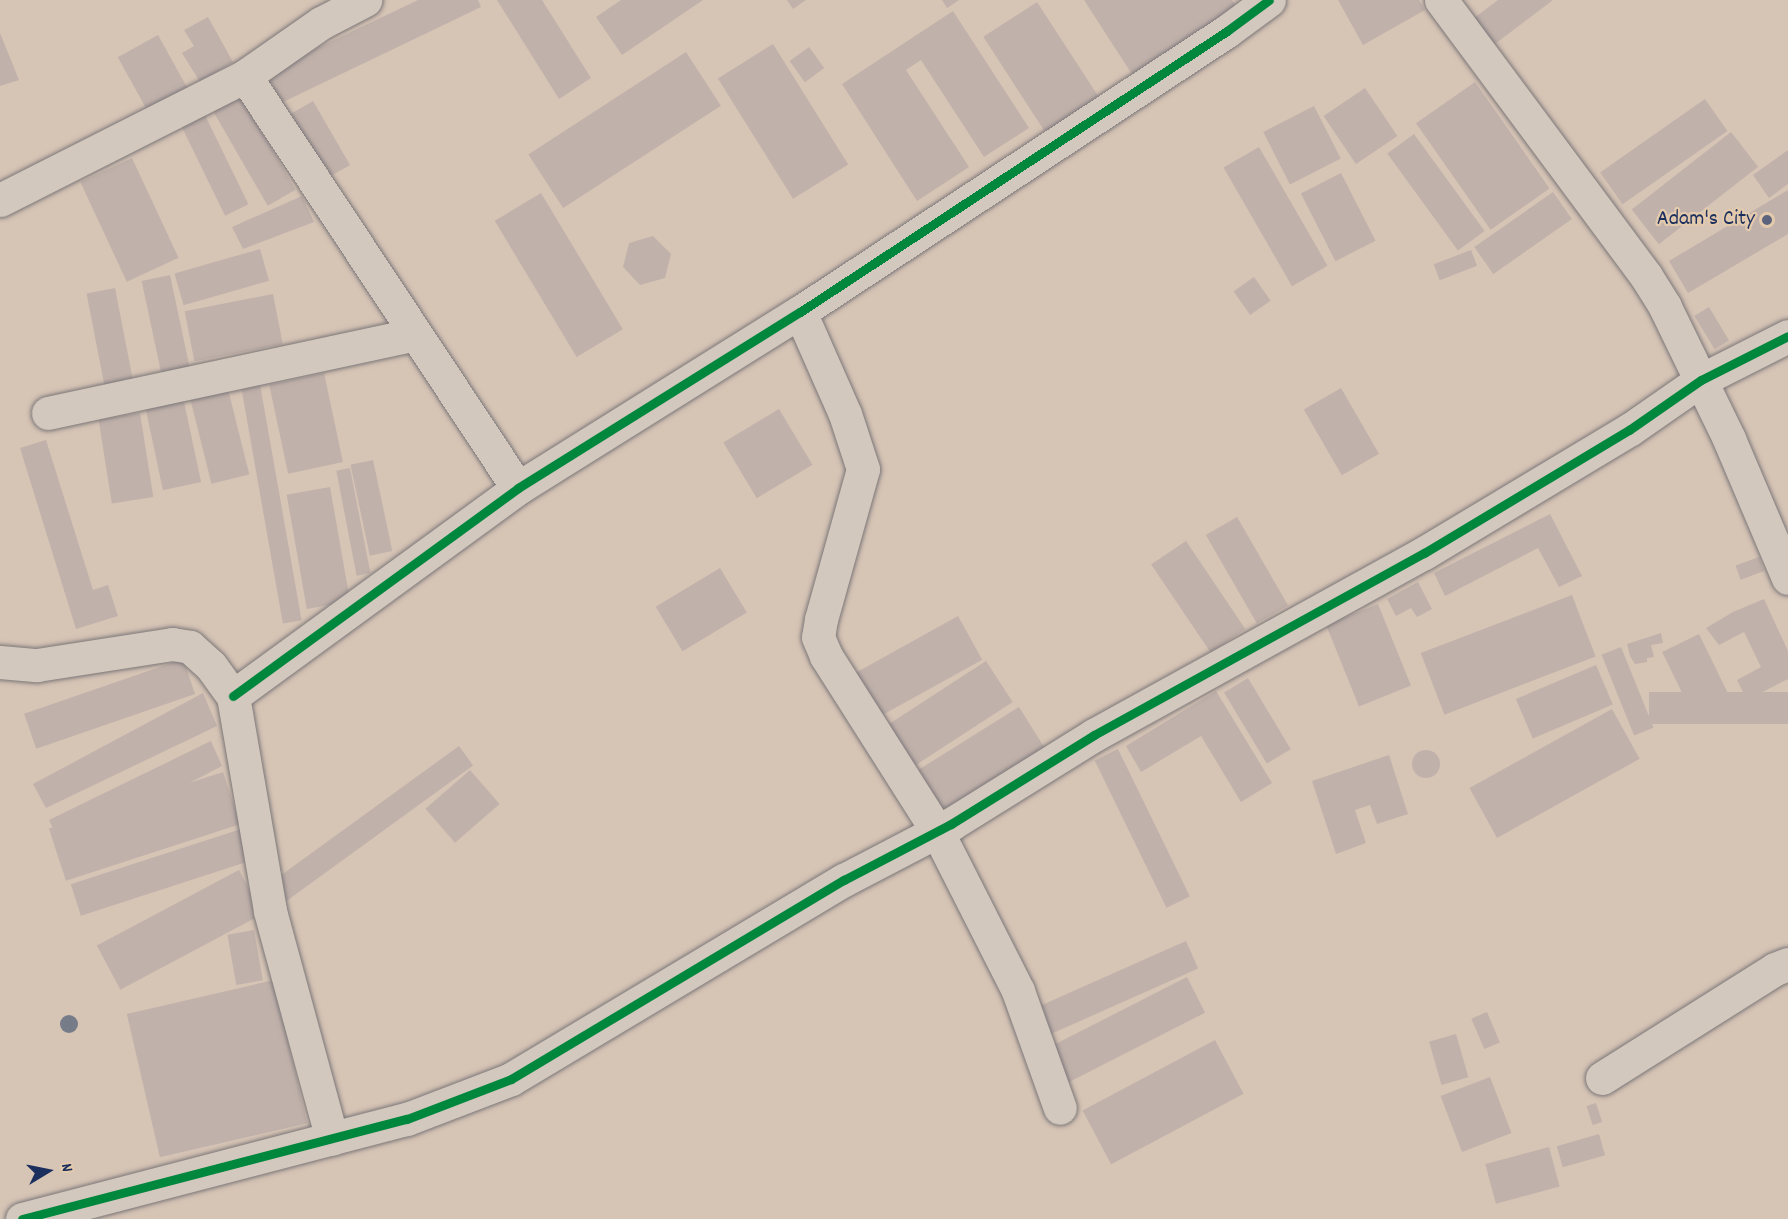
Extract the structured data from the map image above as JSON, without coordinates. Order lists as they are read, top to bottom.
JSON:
{
  "places": ["Adam's City"],
  "north": "right"
}
